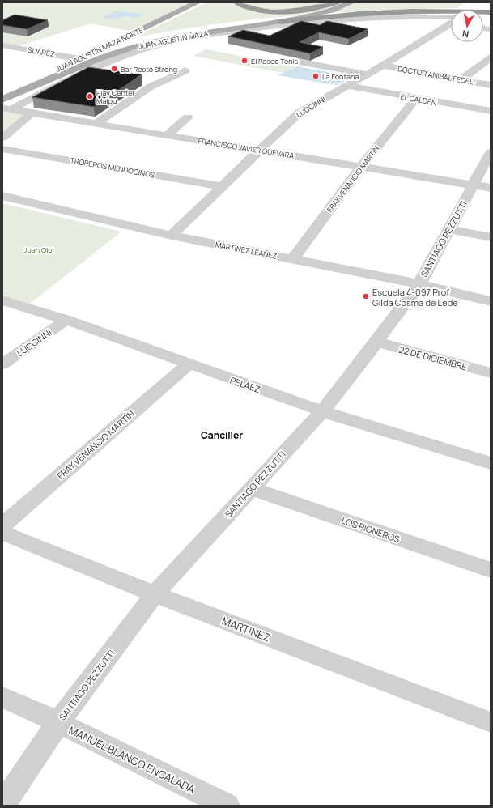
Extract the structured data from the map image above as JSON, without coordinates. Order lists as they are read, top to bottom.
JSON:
{
  "streets": {
    "main road": ["JUAN AGUSTÍN MAZA", "JUAN AGUSTÍN MAZA NORTE"],
    "street": [
      "SUÁREZ",
      "DOCTOR ANIBAL FEDELI",
      "EL CALDÉN",
      "LUCCINNI",
      "FRANCISCO JAVIER GUEVARA",
      "TROPEROS MENDOCINOS",
      "FRAY VENANCIO MARTÍN",
      "SANTIAGO PEZZUTTI",
      "MARTÍNEZ LEAÑEZ",
      "22 DE DICIEMBRE",
      "PELÁEZ",
      "LOS PIONEROS",
      "MARTINEZ",
      "MANUEL BLANCO ENCALADA"
    ]
  },
  "crossings": [
    ["JUAN AGUSTÍN MAZA", "JUAN AGUSTÍN MAZA NORTE"],
    ["JUAN AGUSTÍN MAZA NORTE", "SUÁREZ"],
    ["DOCTOR ANIBAL FEDELI", "LUCCINNI"],
    ["EL CALDÉN", "LUCCINNI"],
    ["EL CALDÉN", "FRAY VENANCIO MARTÍN"],
    ["LUCCINNI", "FRANCISCO JAVIER GUEVARA"],
    ["LUCCINNI", "TROPEROS MENDOCINOS"],
    ["LUCCINNI", "MARTÍNEZ LEAÑEZ"],
    ["LUCCINNI", "PELÁEZ"],
    ["FRANCISCO JAVIER GUEVARA", "FRAY VENANCIO MARTÍN"],
    ["FRANCISCO JAVIER GUEVARA", "SANTIAGO PEZZUTTI"],
    ["FRAY VENANCIO MARTÍN", "MARTÍNEZ LEAÑEZ"],
    ["FRAY VENANCIO MARTÍN", "PELÁEZ"],
    ["SANTIAGO PEZZUTTI", "MARTÍNEZ LEAÑEZ"],
    ["SANTIAGO PEZZUTTI", "22 DE DICIEMBRE"],
    ["SANTIAGO PEZZUTTI", "PELÁEZ"],
    ["SANTIAGO PEZZUTTI", "LOS PIONEROS"],
    ["SANTIAGO PEZZUTTI", "MARTINEZ"],
    ["SANTIAGO PEZZUTTI", "MANUEL BLANCO ENCALADA"]
  ],
  "districts": ["Canciller"],
  "parks": ["Juan Giol"],
  "places": [
    "El Paseo Tenis",
    "Bar Resto Strong",
    "La Fontana",
    "Play Center Maipu",
    "Escuela 4-097 Prof Gilda Cosma de Lede"
  ],
  "north": "bottom"
}
